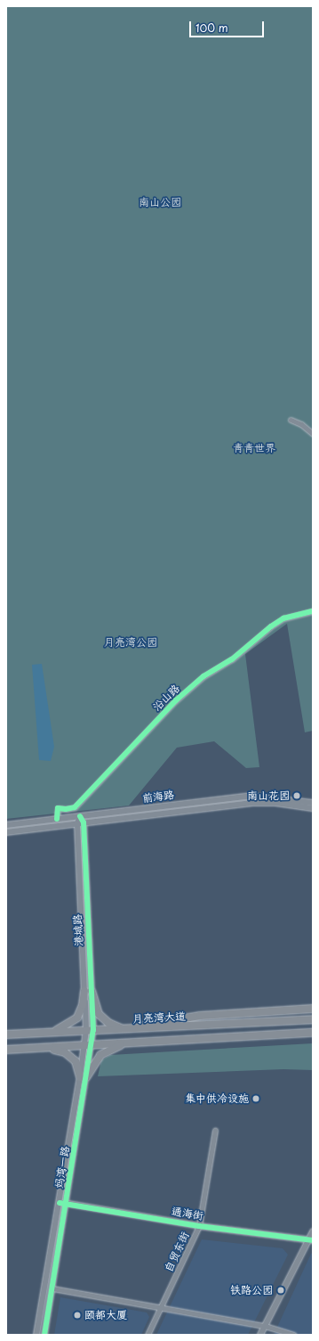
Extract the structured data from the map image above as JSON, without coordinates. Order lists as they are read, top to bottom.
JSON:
{
  "streets": {
    "main road": ["月亮湾大道"],
    "street": [
      "沿山路",
      "前海路",
      "港城路",
      "妈湾一路",
      "通海街",
      "自贸东街"
    ]
  },
  "crossings": [
    ["沿山路", "前海路"],
    ["前海路", "港城路"],
    ["港城路", "月亮湾大道"],
    ["港城路", "妈湾一路"],
    ["妈湾一路", "通海街"],
    ["通海街", "自贸东街"]
  ],
  "parks": ["南山公园", "青青世界", "月亮湾公园"],
  "places": [
    "南山花园",
    "集中供冷设施",
    "铁路公园",
    "颐都大厦"
  ],
  "scale_bar": "100 m"
}
